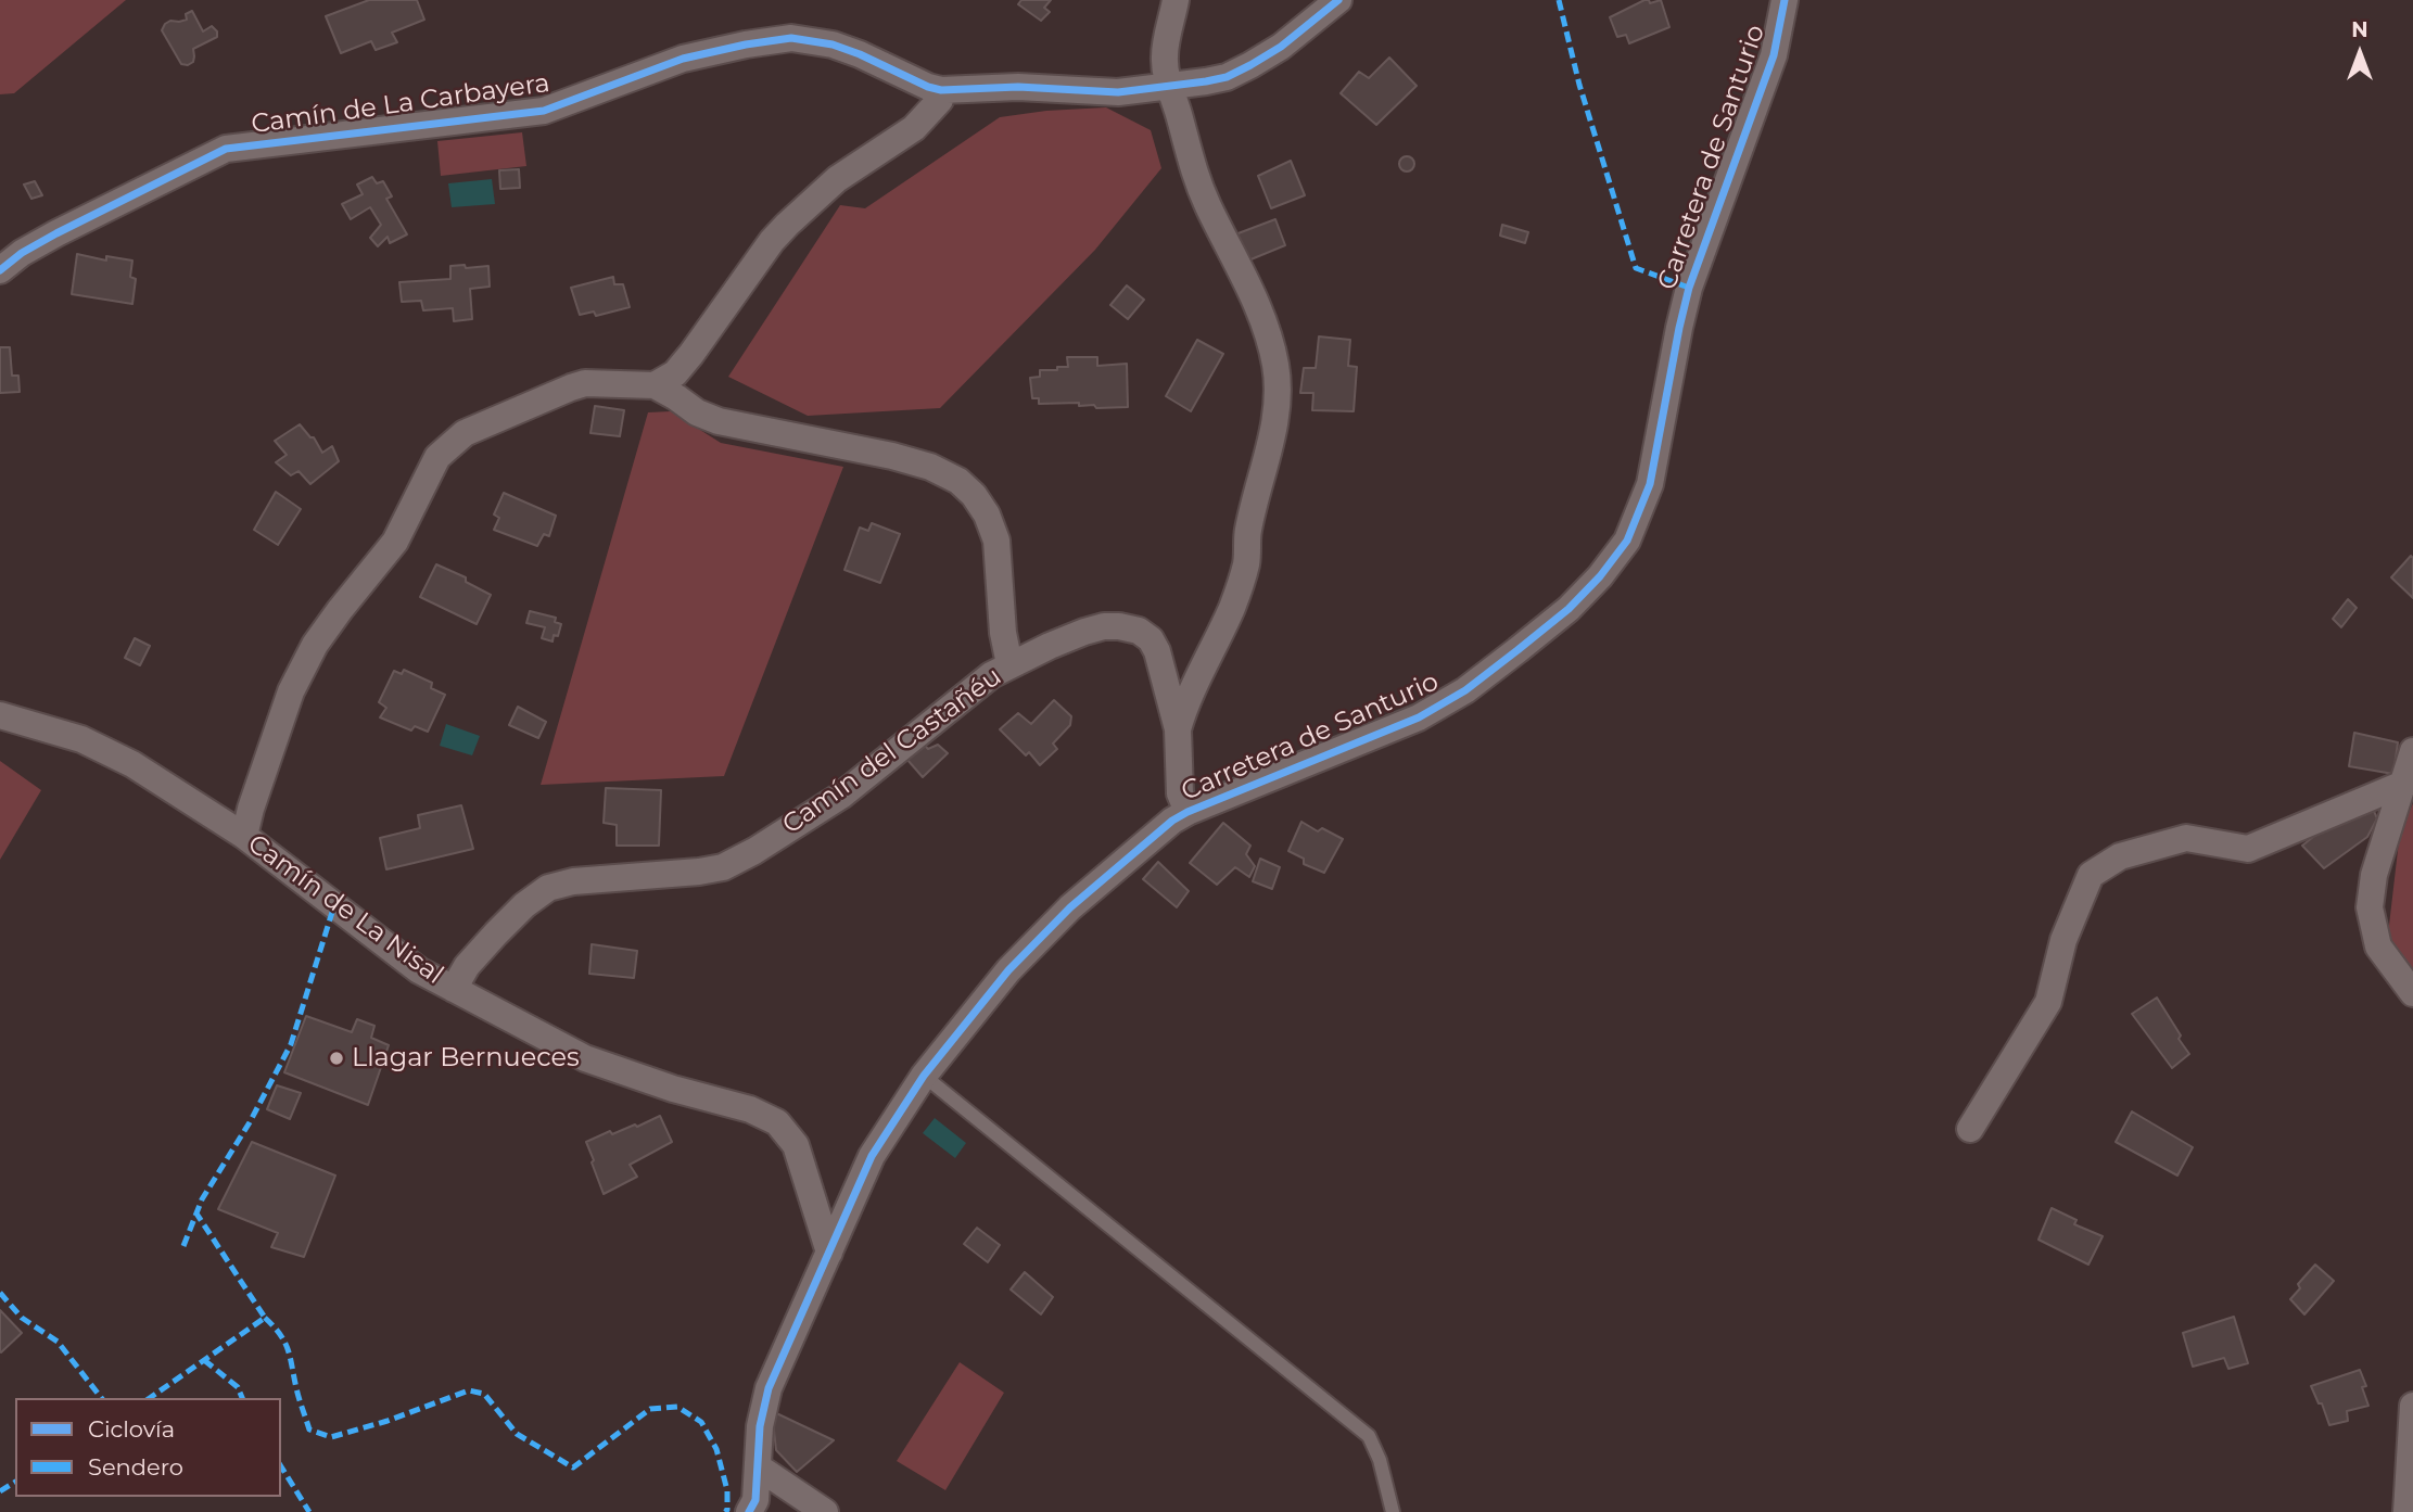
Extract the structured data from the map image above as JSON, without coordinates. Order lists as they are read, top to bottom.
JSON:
{
  "streets": {
    "street": [
      "Camín de La Carbayera",
      "Carretera de Santurio",
      "Camín del Castañéu",
      "Camín de La Nisal"
    ]
  },
  "crossings": [
    ["Carretera de Santurio", "Camín del Castañéu"],
    ["Carretera de Santurio", "Camín de La Nisal"],
    ["Camín del Castañéu", "Camín de La Nisal"]
  ],
  "places": ["Llagar Bernueces"],
  "legend": ["Ciclovía", "Sendero"],
  "north": "top"
}
